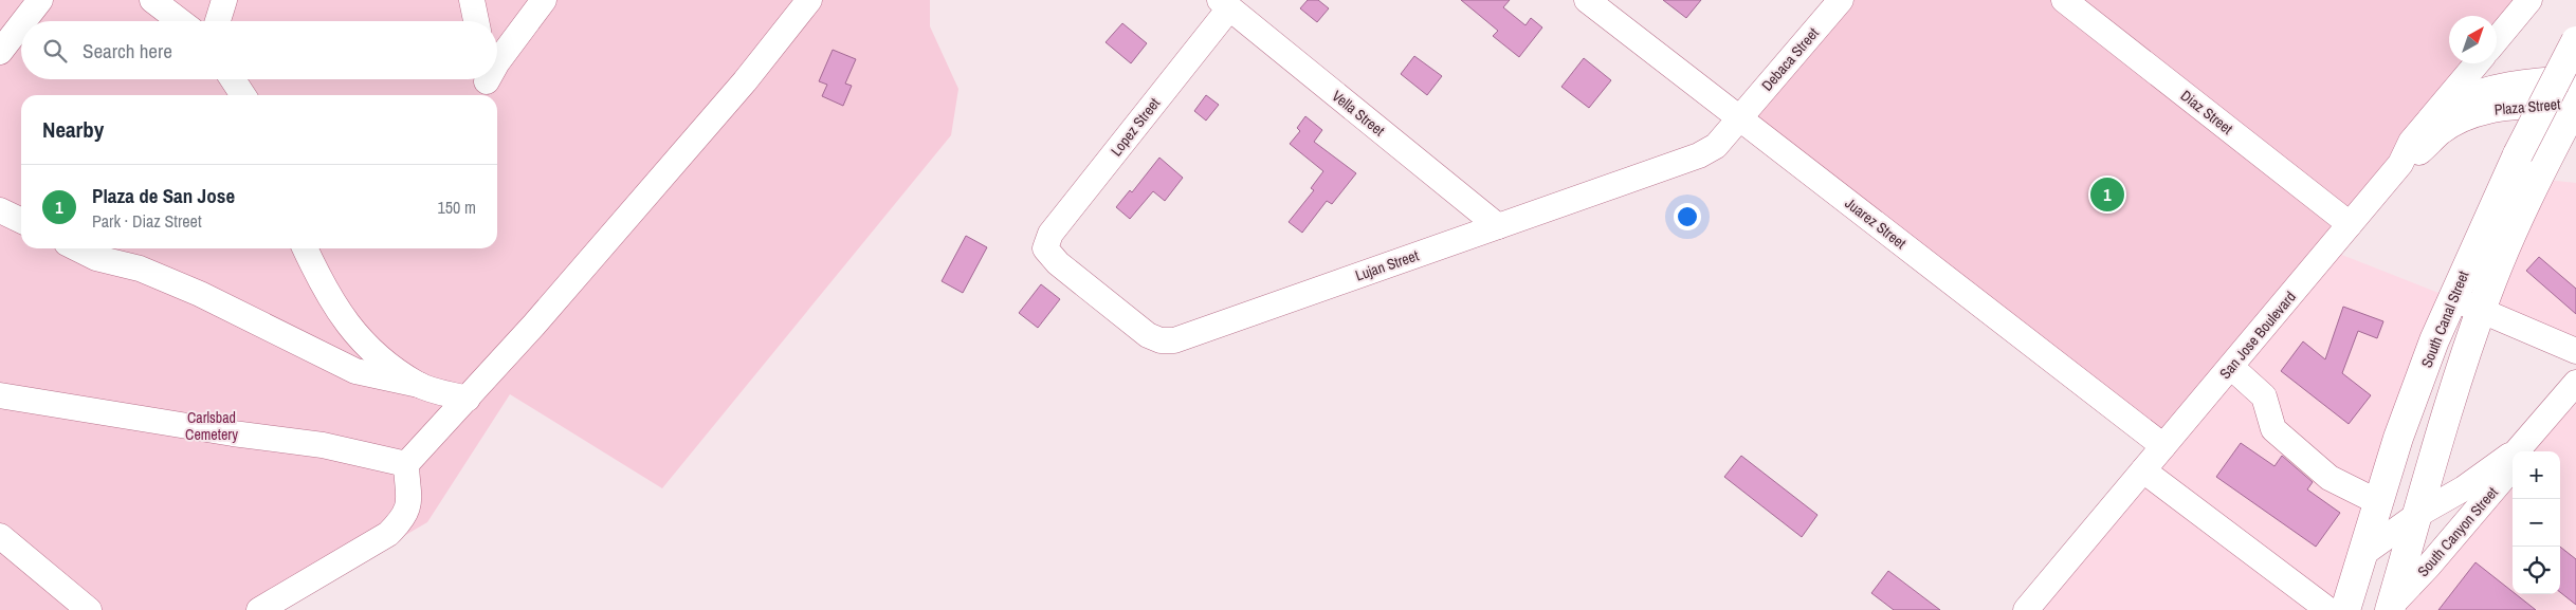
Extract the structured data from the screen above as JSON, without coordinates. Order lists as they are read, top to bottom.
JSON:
{
  "streets": {
    "highway": ["South Canal Street"],
    "street": [
      "Debaca Street",
      "Plaza Street",
      "Diaz Street",
      "Vella Street",
      "Lopez Street",
      "Juarez Street",
      "Lujan Street",
      "San Jose Boulevard",
      "South Canyon Street"
    ]
  },
  "crossings": [
    ["Debaca Street", "Juarez Street"],
    ["Debaca Street", "Lujan Street"],
    ["Plaza Street", "South Canal Street"],
    ["Plaza Street", "San Jose Boulevard"],
    ["Diaz Street", "San Jose Boulevard"],
    ["Vella Street", "Lopez Street"],
    ["Vella Street", "Lujan Street"],
    ["Lopez Street", "Lujan Street"],
    ["Juarez Street", "Lujan Street"],
    ["Juarez Street", "San Jose Boulevard"],
    ["South Canal Street", "South Canyon Street"]
  ],
  "parks": ["Carlsbad Cemetery"],
  "north": "top right",
  "page": {
    "search": "Search here",
    "heading": "Nearby",
    "list": [
      {
        "mark": "1",
        "name": "Plaza de San Jose",
        "note": "Park · Diaz Street",
        "value": "150 m"
      }
    ],
    "pins": "1",
    "map_buttons": ["+", "−"]
  }
}
